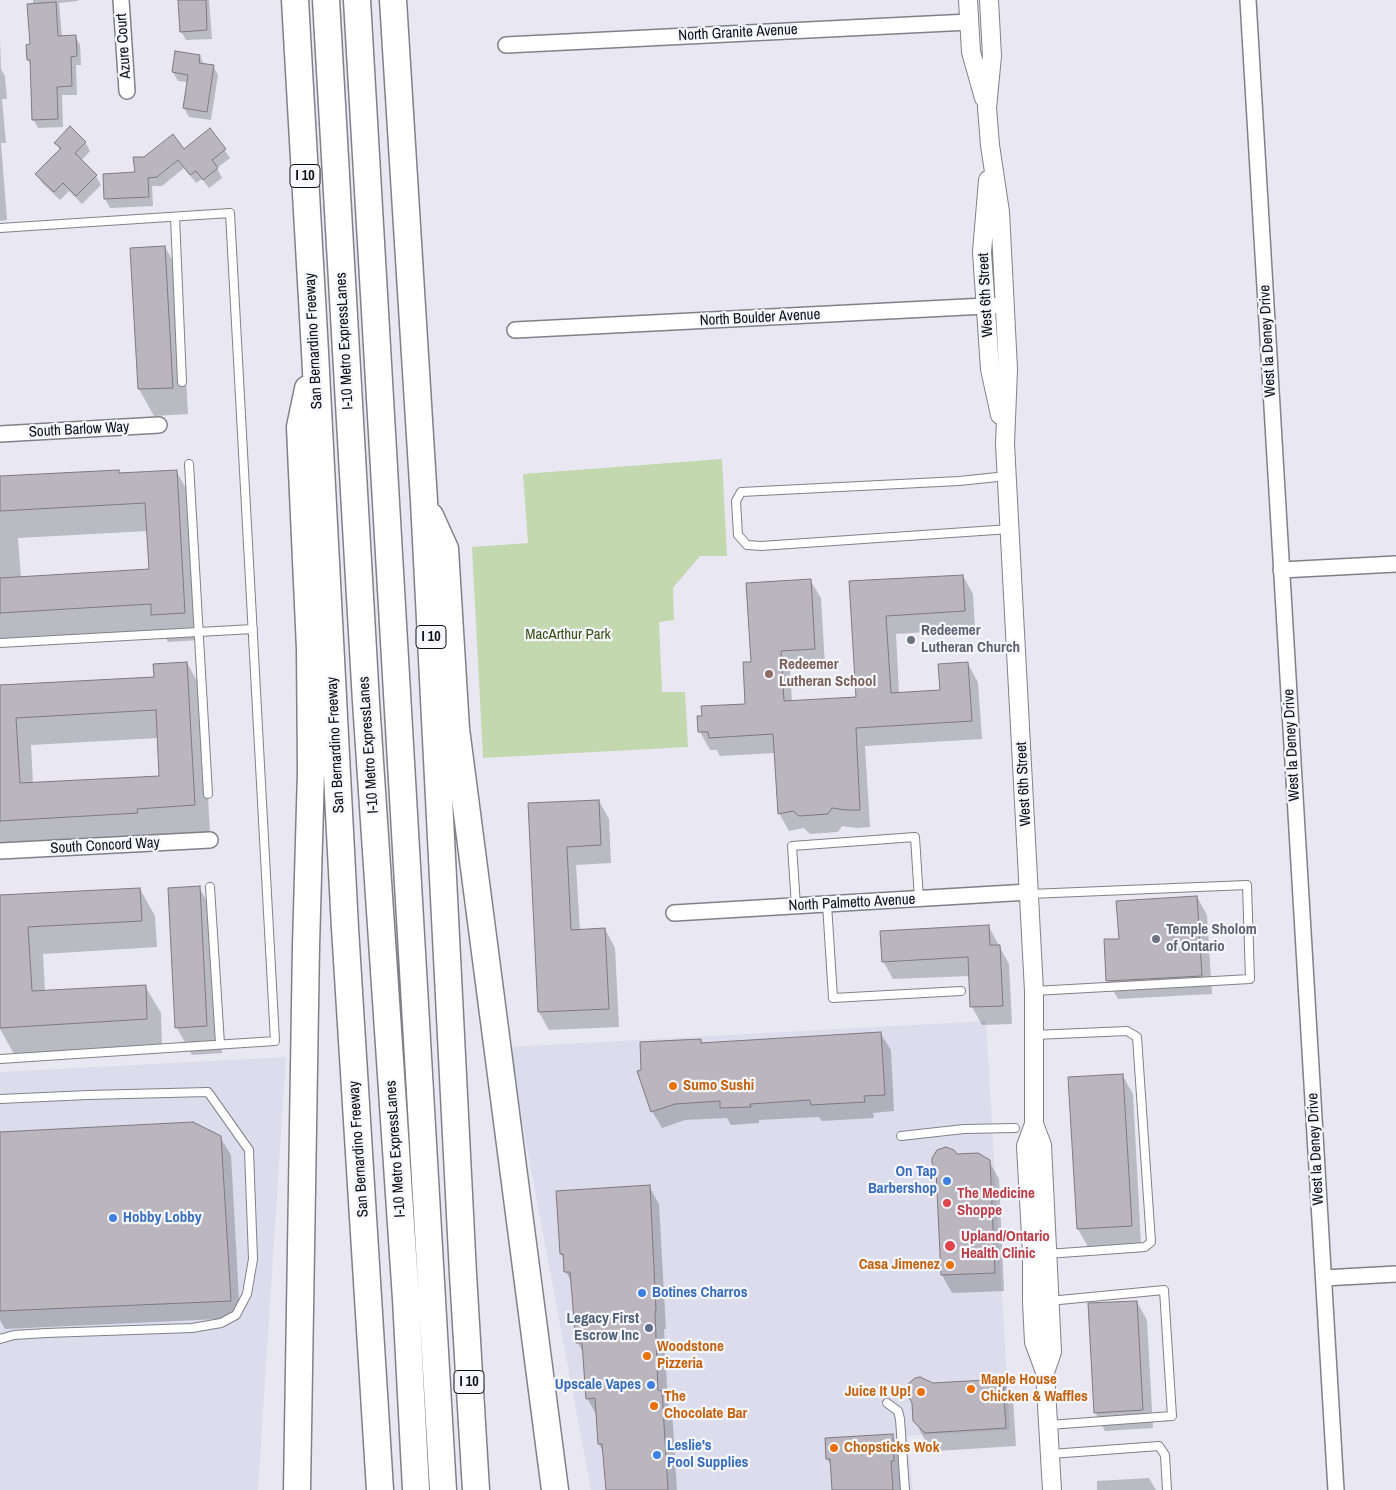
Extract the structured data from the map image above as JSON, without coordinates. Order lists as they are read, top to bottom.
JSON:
{
  "streets": {
    "highway": ["I 10", "San Bernardino Freeway", "I-10 Metro ExpressLanes"],
    "street": [
      "North Granite Avenue",
      "Azure Court",
      "West 6th Street",
      "North Boulder Avenue",
      "West la Deney Drive",
      "South Barlow Way",
      "South Concord Way",
      "North Palmetto Avenue"
    ]
  },
  "crossings": [
    ["North Granite Avenue", "West 6th Street"],
    ["West 6th Street", "North Boulder Avenue"],
    ["West 6th Street", "North Palmetto Avenue"]
  ],
  "parks": ["MacArthur Park"],
  "places": [
    "Redeemer Lutheran Church",
    "Redeemer Lutheran School",
    "Temple Sholom of Ontario",
    "Sumo Sushi",
    "On Tap Barbershop",
    "The Medicine Shoppe",
    "Hobby Lobby",
    "Upland/Ontario Health Clinic",
    "Casa Jimenez",
    "Botines Charros",
    "Legacy First Escrow Inc",
    "Woodstone Pizzeria",
    "Upscale Vapes",
    "Maple House Chicken & Waffles",
    "Juice It Up!",
    "The Chocolate Bar",
    "Chopsticks Wok",
    "Leslie's Pool Supplies"
  ]
}
